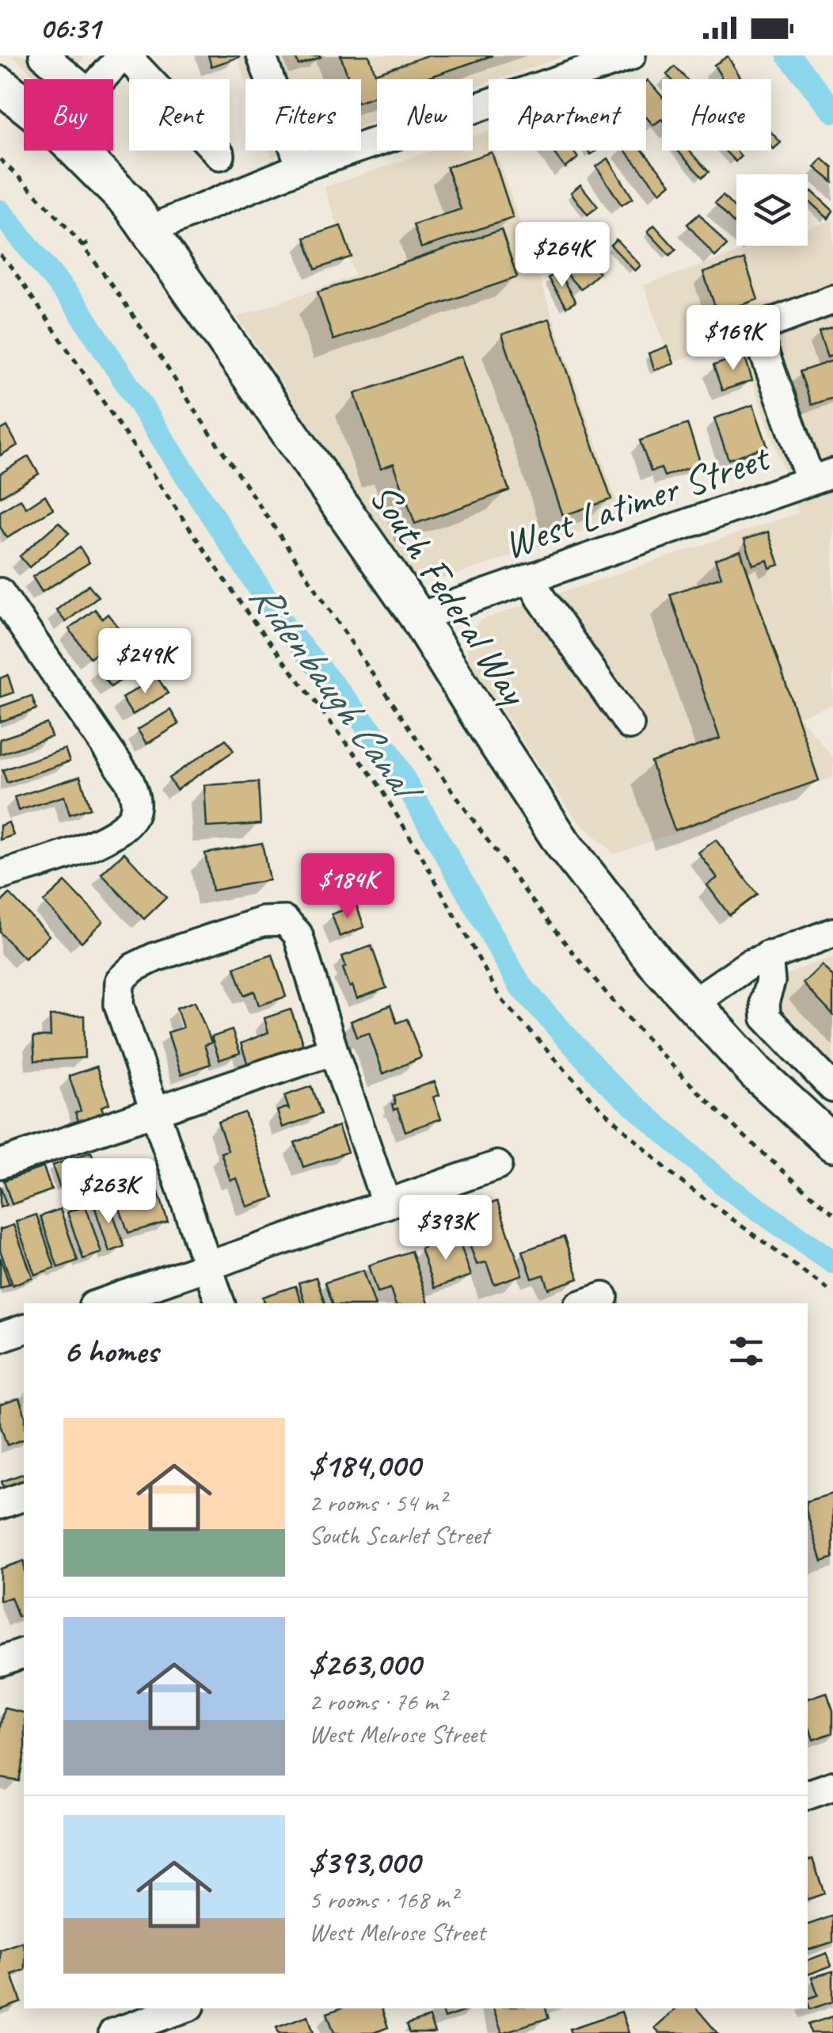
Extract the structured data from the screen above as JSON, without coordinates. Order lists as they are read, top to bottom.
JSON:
{
  "streets": {
    "main road": ["South Federal Way"],
    "street": ["West Latimer Street"]
  },
  "crossings": [
    ["West Latimer Street", "South Federal Way"]
  ],
  "water": ["Ridenbaugh Canal"],
  "page": {
    "status": "06:31",
    "chip": [
      "Buy",
      "Rent",
      "Filters",
      "New",
      "Apartment",
      "House"
    ],
    "price": [
      "$264K",
      "$169K",
      "$249K",
      "$184K",
      "$263K",
      "$393K"
    ],
    "heading": "6 homes",
    "list": [
      {
        "name": "$184,000",
        "note": "2 rooms · 54 m² · South Scarlet Street"
      },
      {
        "name": "$263,000",
        "note": "2 rooms · 76 m² · West Melrose Street"
      },
      {
        "name": "$393,000",
        "note": "5 rooms · 168 m² · West Melrose Street"
      }
    ]
  }
}
